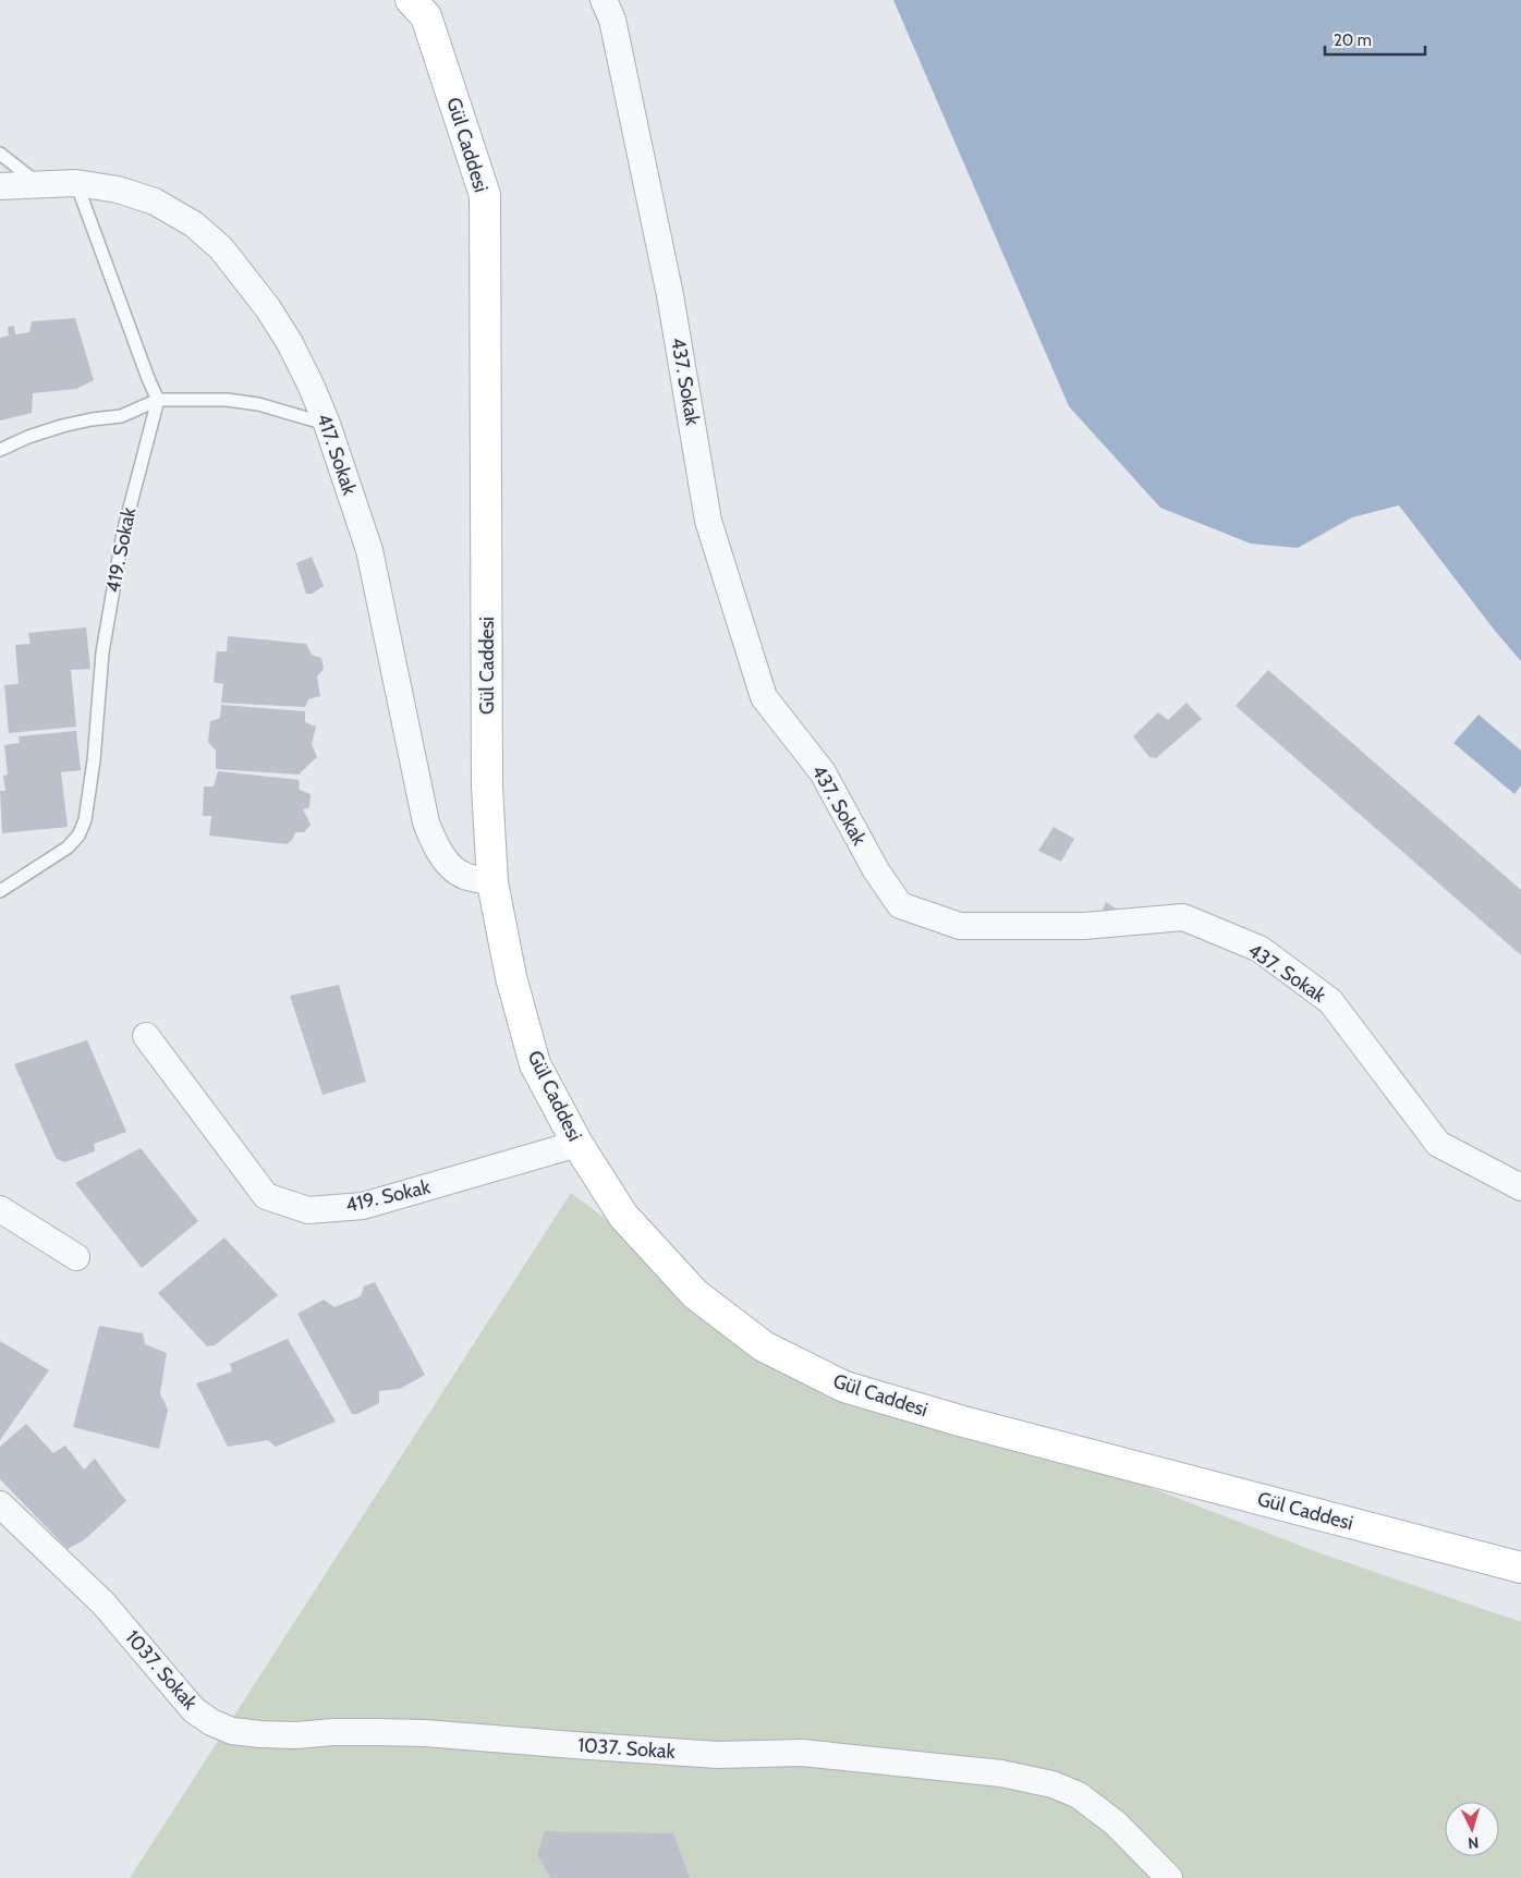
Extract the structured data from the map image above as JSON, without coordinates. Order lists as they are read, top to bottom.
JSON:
{
  "streets": {
    "main road": ["Gül Caddesi"],
    "street": [
      "437. Sokak",
      "417. Sokak",
      "419. Sokak",
      "1037. Sokak"
    ]
  },
  "crossings": [
    ["Gül Caddesi", "417. Sokak"],
    ["Gül Caddesi", "419. Sokak"]
  ],
  "scale_bar": "20 m",
  "north": "bottom"
}
